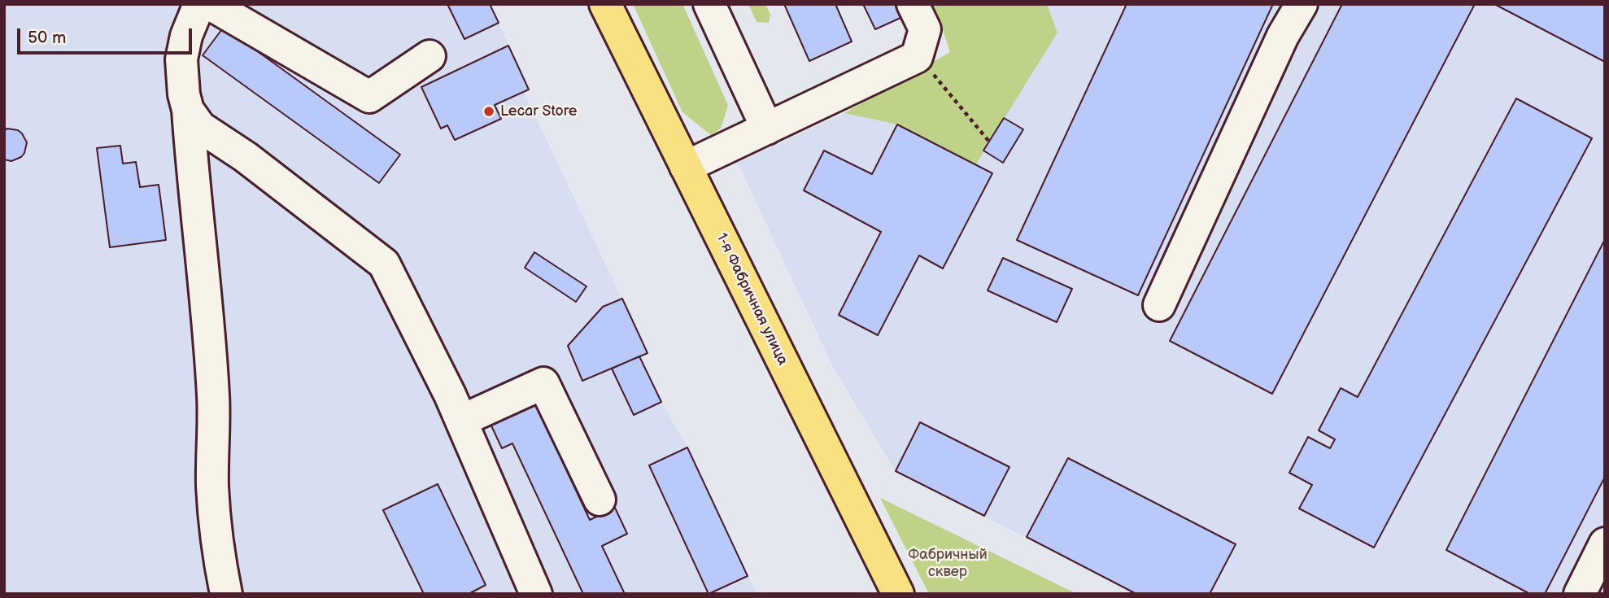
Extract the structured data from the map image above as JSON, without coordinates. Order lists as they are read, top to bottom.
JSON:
{
  "streets": {
    "main road": ["1-я Фабричная улица"]
  },
  "parks": ["Фабричный сквер"],
  "places": ["Lecar Store"],
  "scale_bar": "50 m"
}
